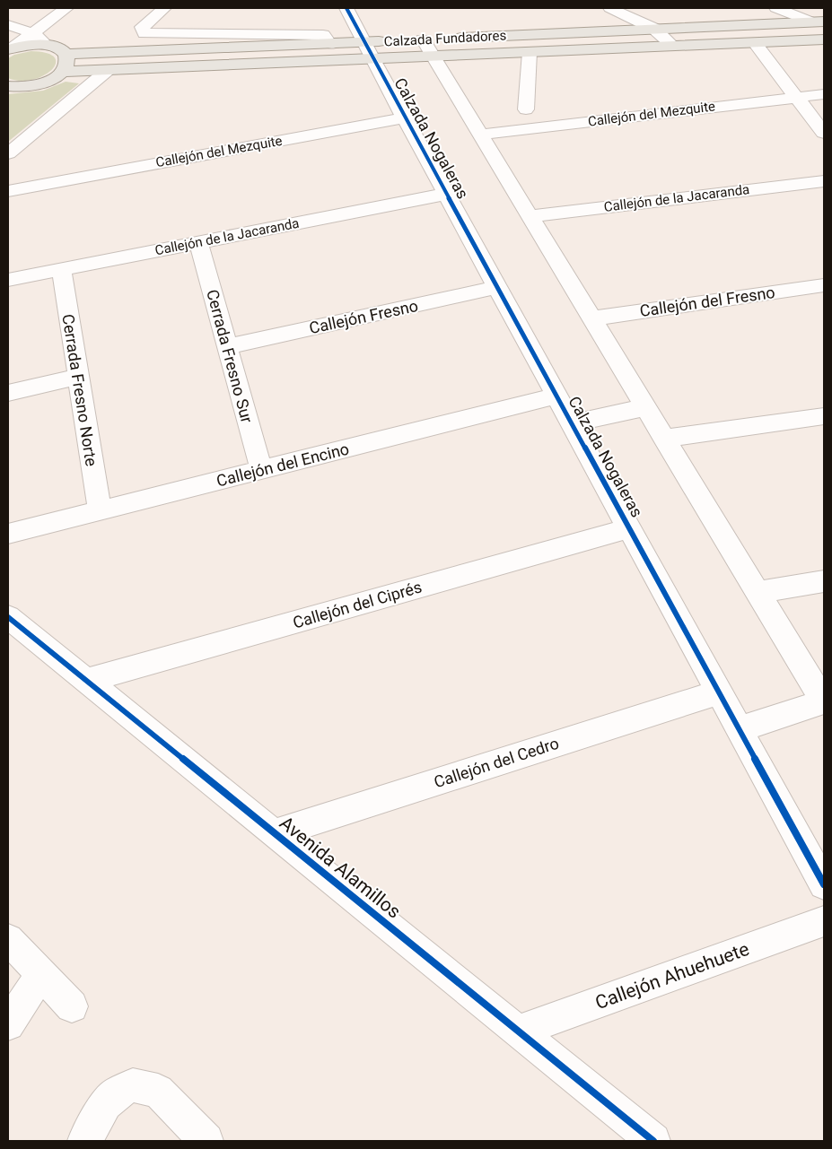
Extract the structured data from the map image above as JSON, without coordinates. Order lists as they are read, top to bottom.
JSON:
{
  "streets": {
    "main road": ["Calzada Fundadores"],
    "street": [
      "Callejón del Mezquite",
      "Calzada Nogaleras",
      "Callejón de la Jacaranda",
      "Callejón del Fresno",
      "Callejón Fresno",
      "Cerrada Fresno Sur",
      "Cerrada Fresno Norte",
      "Callejón del Encino",
      "Callejón del Ciprés",
      "Callejón del Cedro",
      "Avenida Alamillos",
      "Callejón Ahuehuete"
    ]
  },
  "crossings": [
    ["Calzada Fundadores", "Calzada Nogaleras"],
    ["Callejón del Mezquite", "Calzada Nogaleras"],
    ["Calzada Nogaleras", "Callejón de la Jacaranda"],
    ["Calzada Nogaleras", "Callejón Fresno"],
    ["Calzada Nogaleras", "Callejón del Encino"],
    ["Calzada Nogaleras", "Callejón del Ciprés"],
    ["Calzada Nogaleras", "Callejón del Cedro"],
    ["Callejón de la Jacaranda", "Cerrada Fresno Sur"],
    ["Callejón de la Jacaranda", "Cerrada Fresno Norte"],
    ["Callejón Fresno", "Cerrada Fresno Sur"],
    ["Cerrada Fresno Sur", "Callejón del Encino"],
    ["Cerrada Fresno Norte", "Callejón del Encino"],
    ["Callejón del Ciprés", "Avenida Alamillos"],
    ["Callejón del Cedro", "Avenida Alamillos"],
    ["Avenida Alamillos", "Callejón Ahuehuete"]
  ]
}
